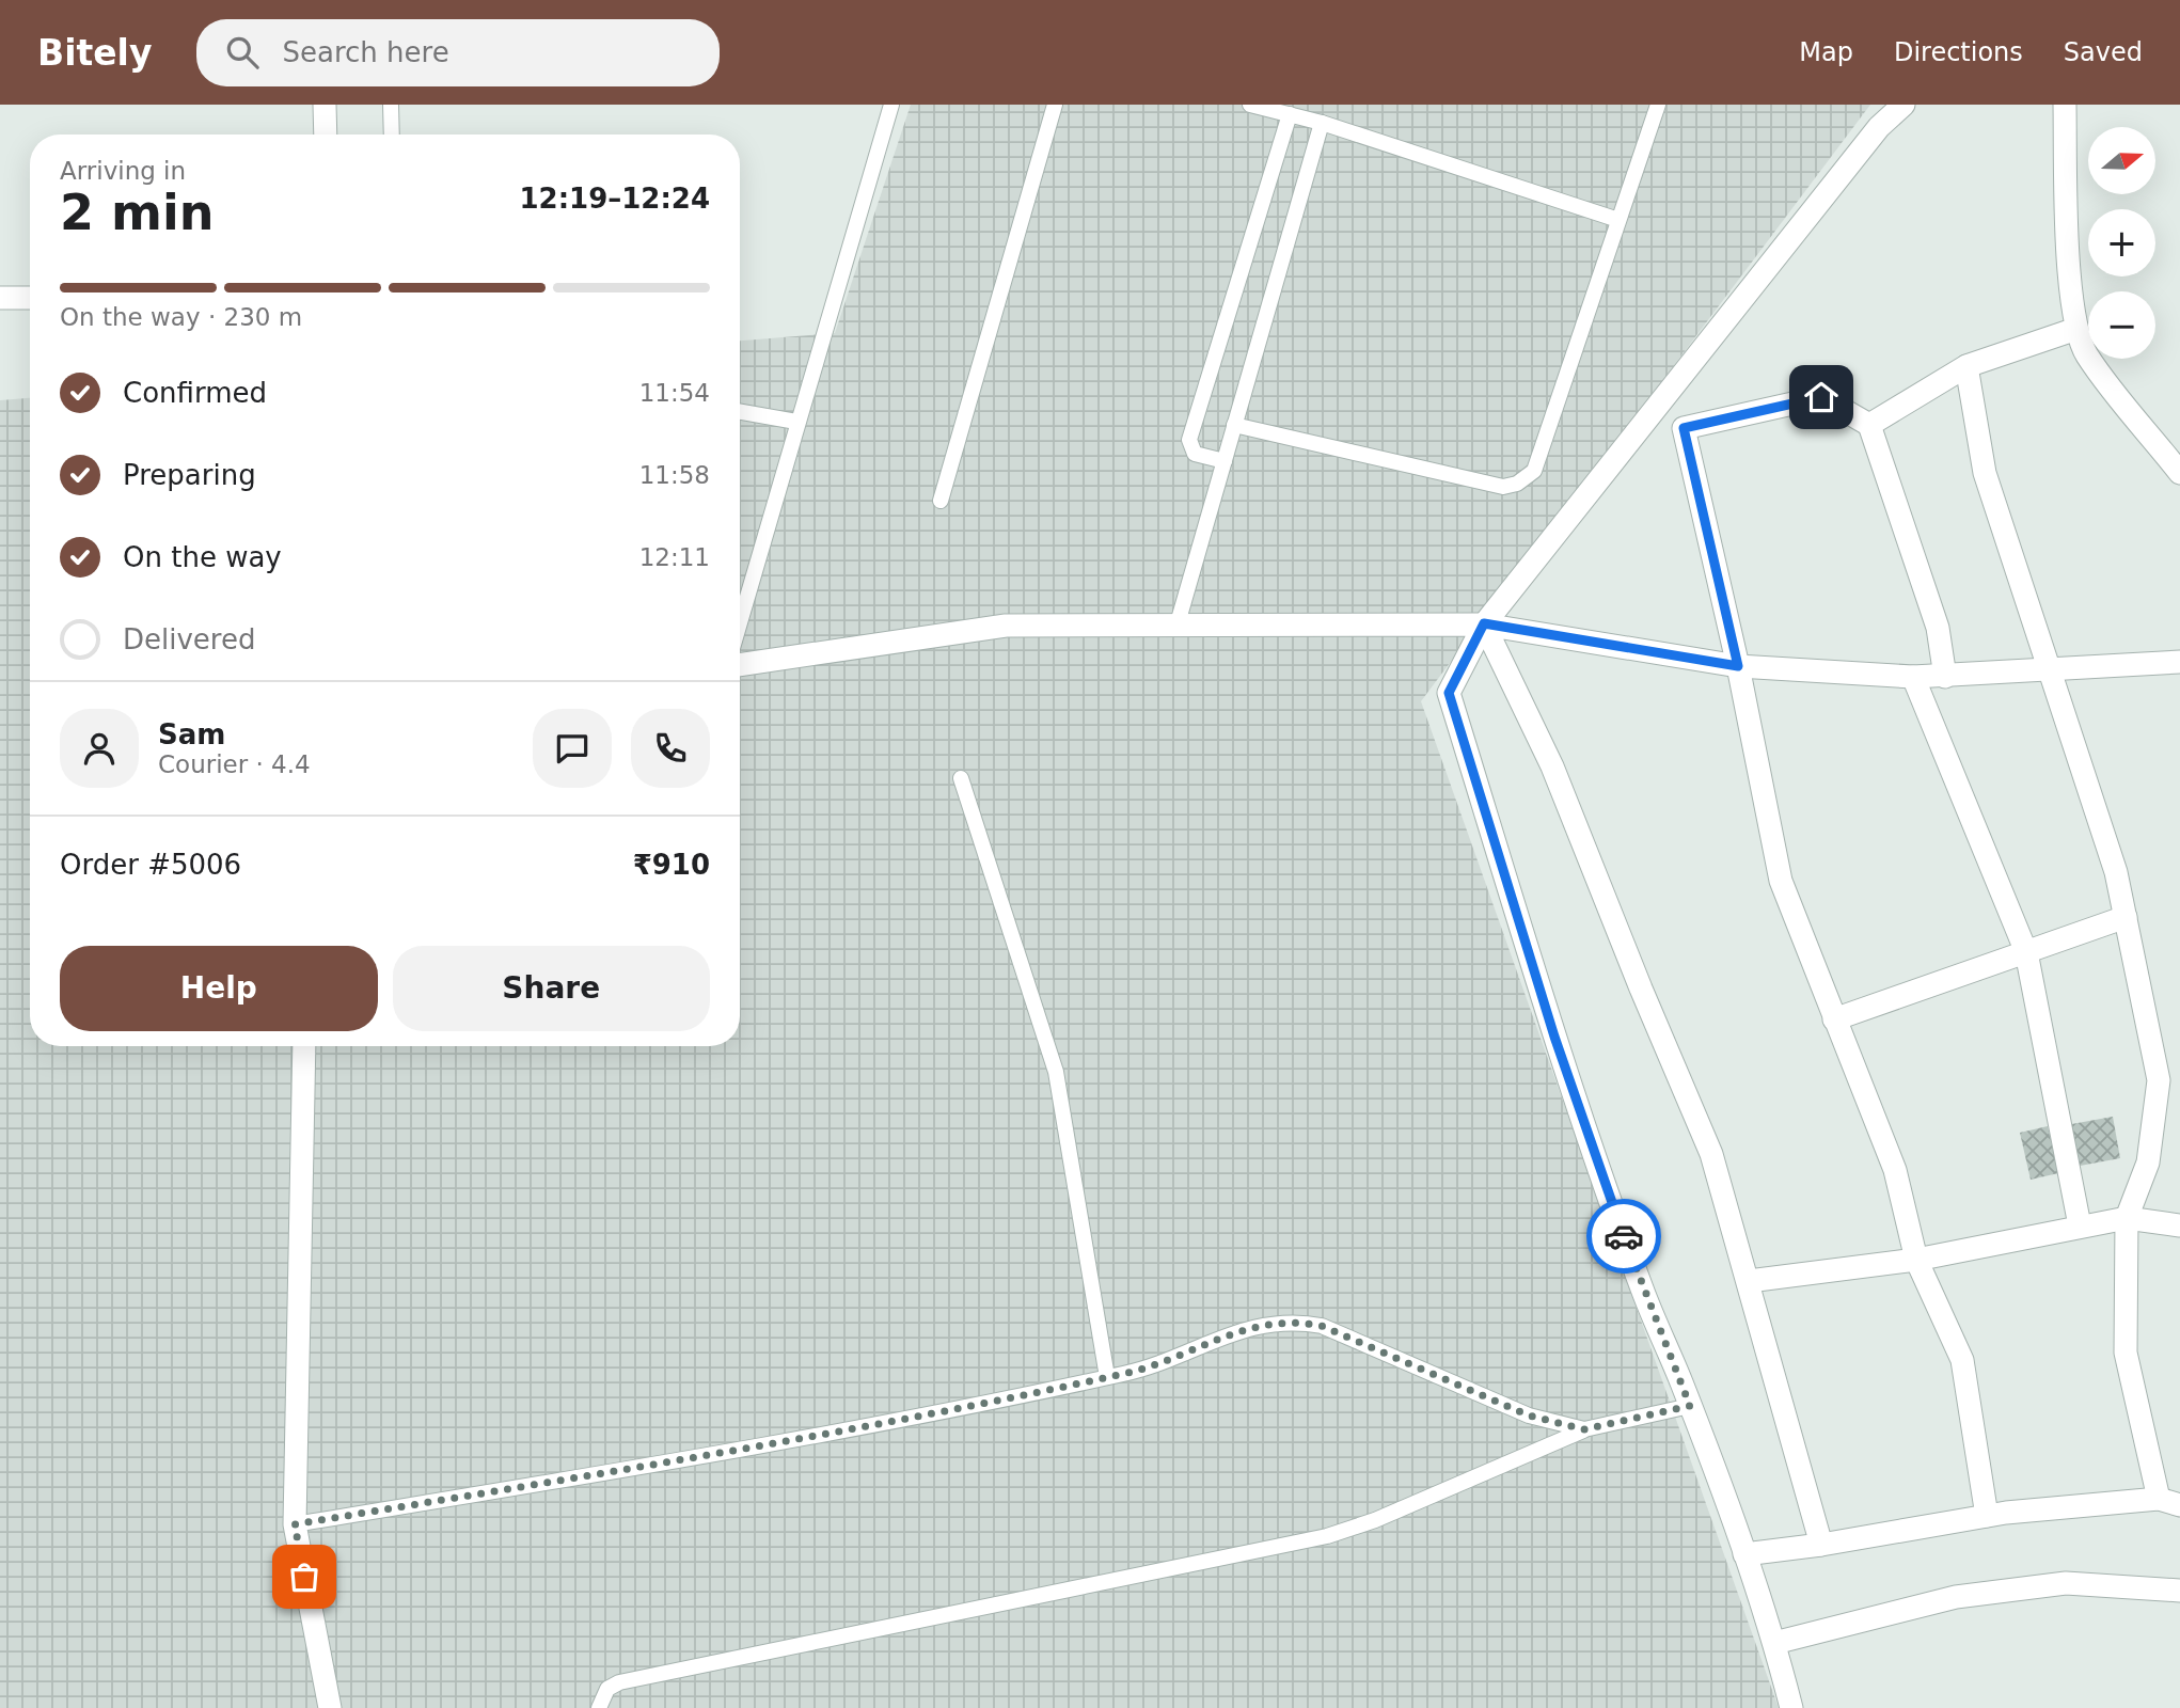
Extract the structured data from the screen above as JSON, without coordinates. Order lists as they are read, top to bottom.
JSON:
{
  "north": "right",
  "page": {
    "header": "Bitely",
    "search": "Search here",
    "nav": ["Map", "Directions", "Saved"],
    "map_buttons": ["+", "−"],
    "heading": ["2 min", "Arriving in", "12:19–12:24"],
    "panel": [
      "Sam",
      "Courier · 4.4",
      "Order #5006",
      "₹910"
    ],
    "bar": "On the way · 230 m",
    "list": [
      ["Confirmed", "11:54"],
      ["Preparing", "11:58"],
      ["On the way", "12:11"],
      "Delivered"
    ],
    "buttons": ["Help", "Share"]
  }
}
